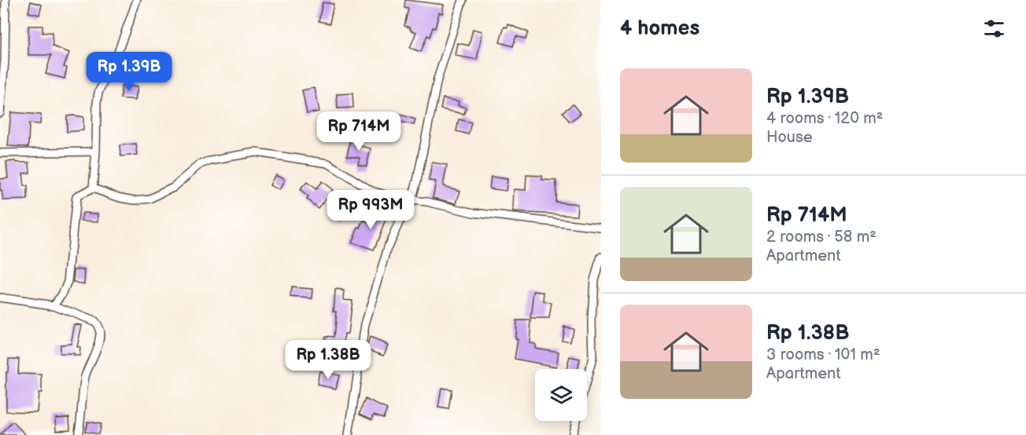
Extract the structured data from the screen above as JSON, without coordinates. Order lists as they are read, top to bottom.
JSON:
{
  "page": {
    "heading": "4 homes",
    "price": [
      "Rp 1.39B",
      "Rp 714M",
      "Rp 993M",
      "Rp 1.38B"
    ],
    "list": [
      {
        "name": "Rp 1.39B",
        "note": "4 rooms · 120 m² · House"
      },
      {
        "name": "Rp 714M",
        "note": "2 rooms · 58 m² · Apartment"
      },
      {
        "name": "Rp 1.38B",
        "note": "3 rooms · 101 m² · Apartment"
      }
    ]
  }
}
